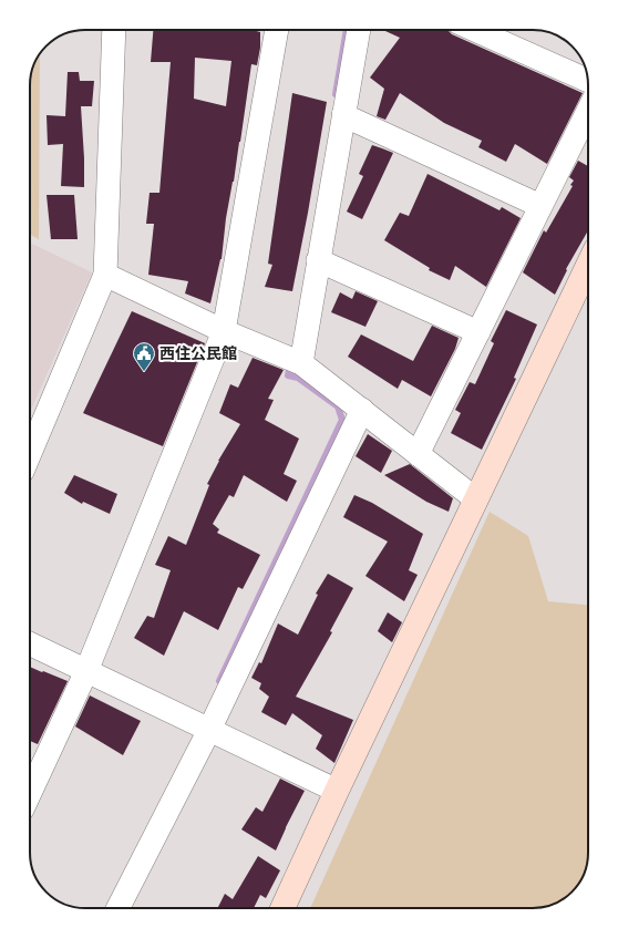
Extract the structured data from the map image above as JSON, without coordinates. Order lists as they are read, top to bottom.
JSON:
{
  "places": {
    "public building": ["西住公民館"]
  }
}
